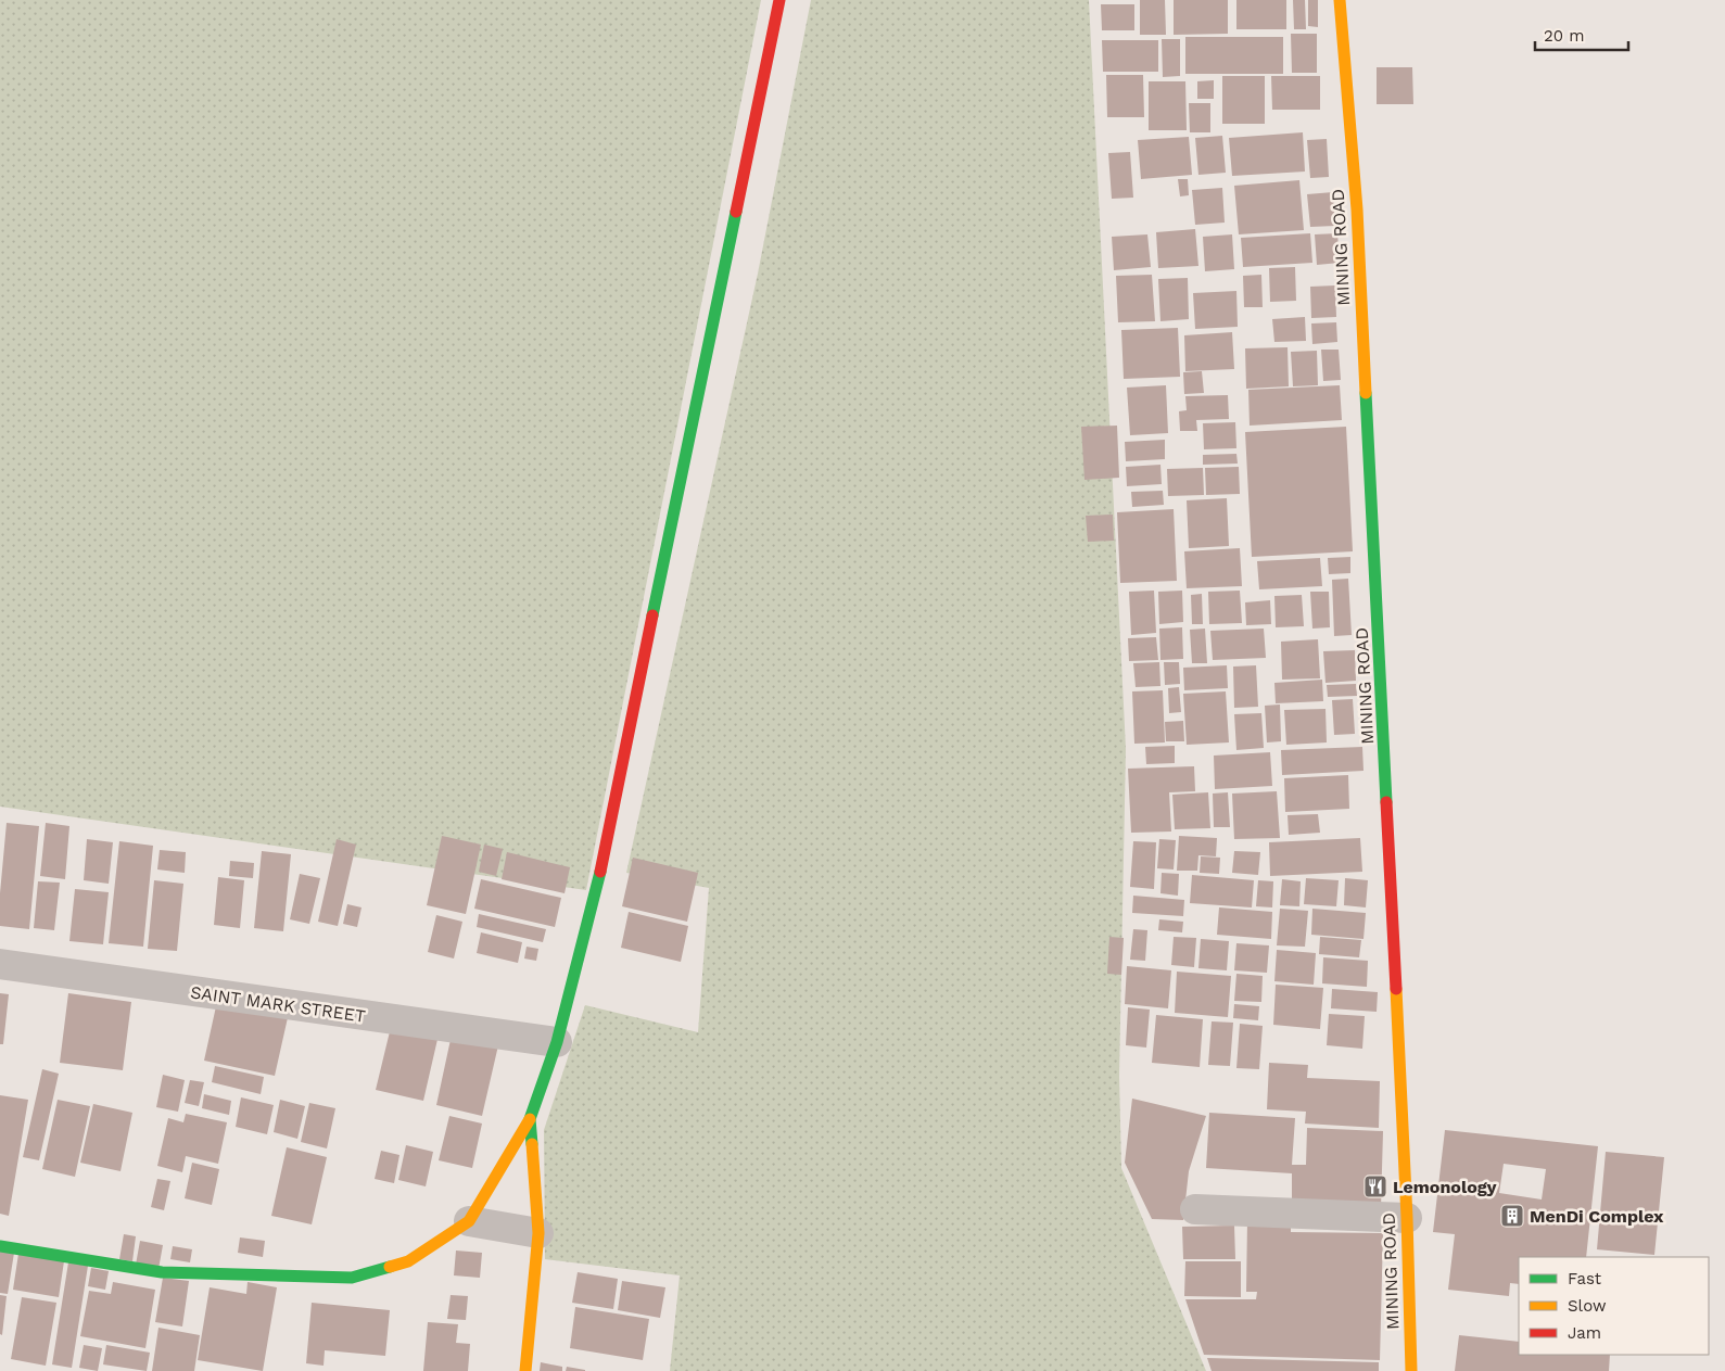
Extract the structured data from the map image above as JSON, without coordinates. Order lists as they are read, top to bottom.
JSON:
{
  "streets": {
    "street": ["MINING ROAD", "SAINT MARK STREET"]
  },
  "places": {
    "restaurant": ["Lemonology"],
    "building": ["MenDi Complex"]
  },
  "legend": ["Fast", "Slow", "Jam"],
  "scale_bar": "20 m"
}
